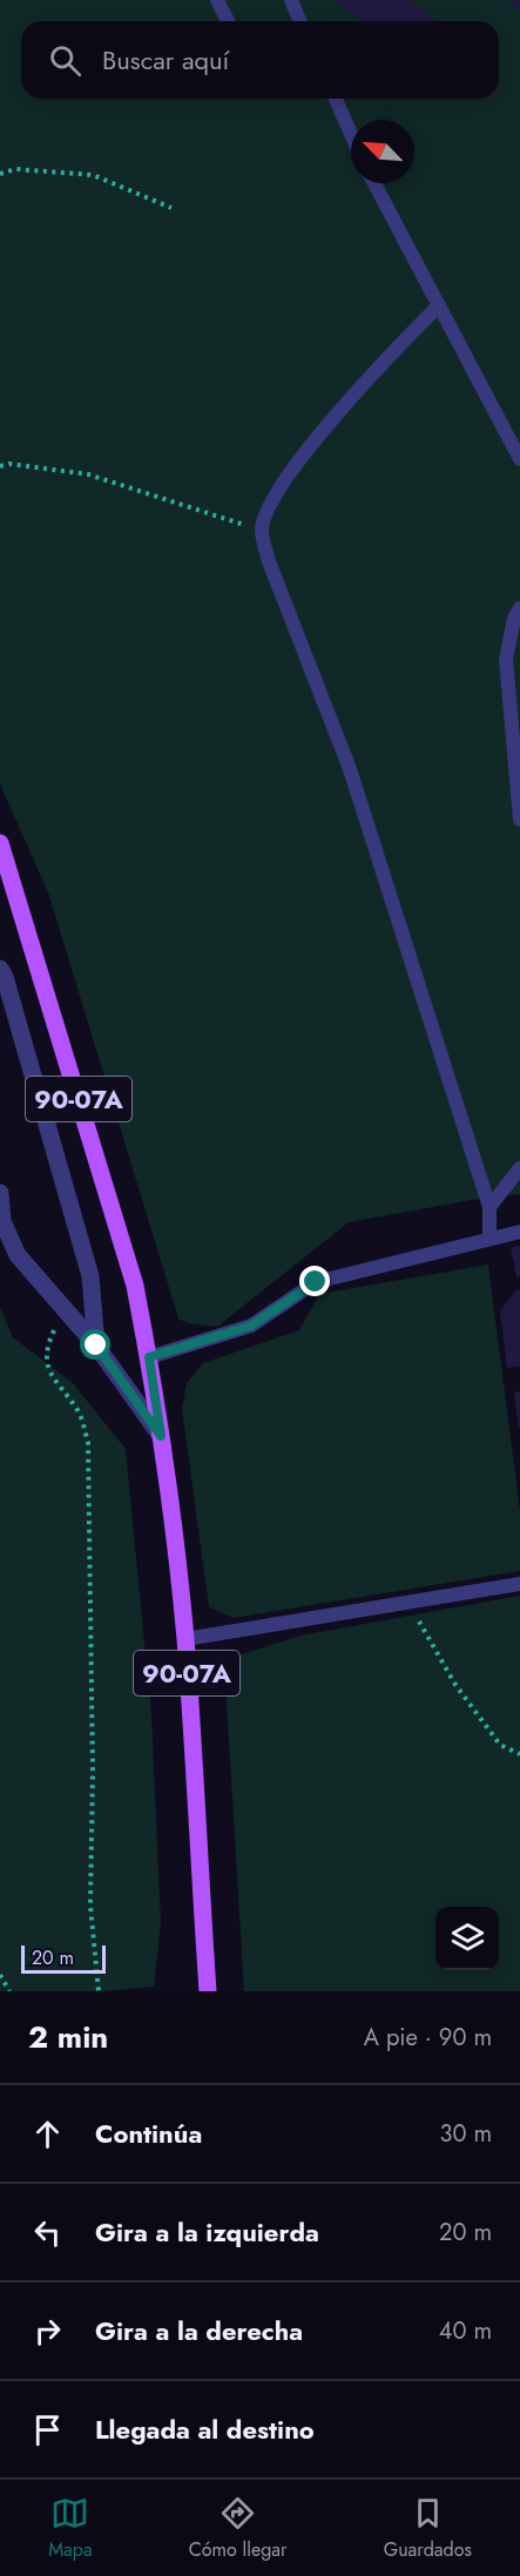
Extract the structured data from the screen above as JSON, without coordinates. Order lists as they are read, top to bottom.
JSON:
{
  "streets": {
    "main road": ["90-07A"]
  },
  "scale_bar": "20 m",
  "north": "top left",
  "page": {
    "search": "Buscar aquí",
    "scale": "20 m",
    "heading": ["2 min", "A pie · 90 m"],
    "list": [
      ["Continúa", "30 m"],
      ["Gira a la izquierda", "20 m"],
      ["Gira a la derecha", "40 m"],
      "Llegada al destino"
    ],
    "nav": ["Mapa", "Cómo llegar", "Guardados"]
  }
}
